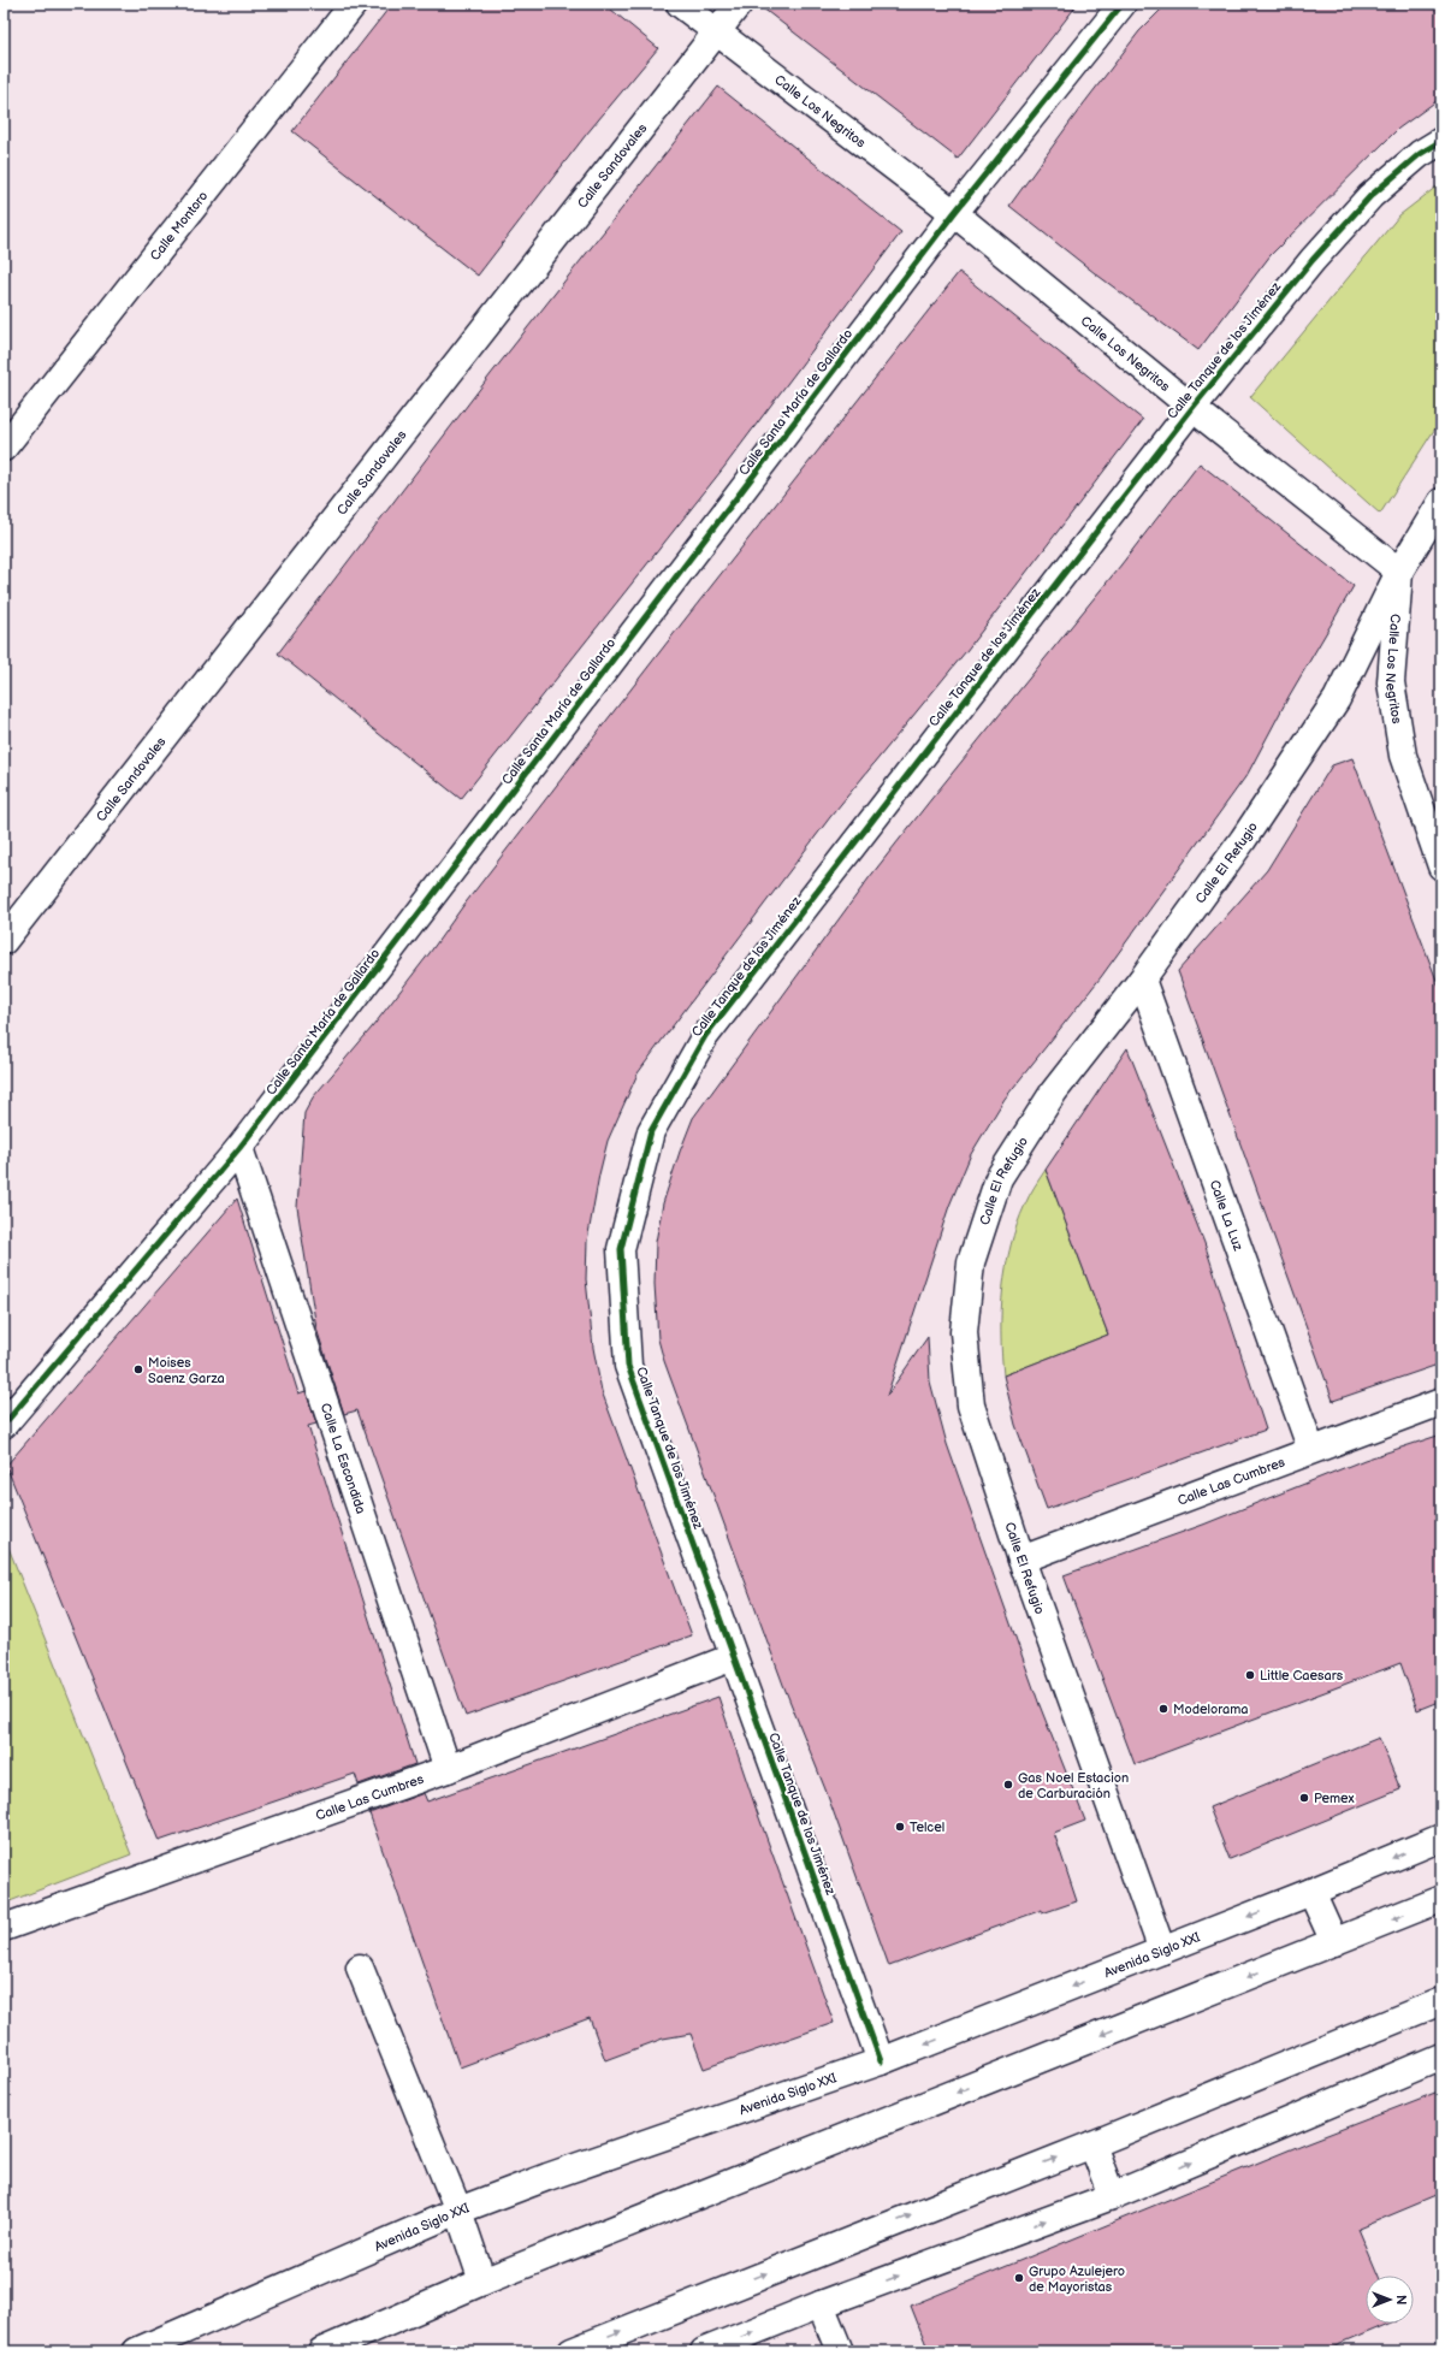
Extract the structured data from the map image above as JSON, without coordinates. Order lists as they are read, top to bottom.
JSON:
{
  "streets": {
    "main road": [
      "Calle Los Negritos",
      "Calle Sandovales",
      "Calle Montoro",
      "Calle Tanque de los Jiménez",
      "Calle Santa María de Gallardo",
      "Calle El Refugio",
      "Calle La Luz",
      "Calle La Escondida",
      "Calle Las Cumbres",
      "Avenida Siglo XXI"
    ]
  },
  "crossings": [
    ["Calle Los Negritos", "Calle Sandovales"],
    ["Calle Los Negritos", "Calle Tanque de los Jiménez"],
    ["Calle Los Negritos", "Calle Santa María de Gallardo"],
    ["Calle Los Negritos", "Calle El Refugio"],
    ["Calle Tanque de los Jiménez", "Calle Las Cumbres"],
    ["Calle Tanque de los Jiménez", "Avenida Siglo XXI"],
    ["Calle Santa María de Gallardo", "Calle La Escondida"],
    ["Calle El Refugio", "Calle La Luz"],
    ["Calle El Refugio", "Calle Las Cumbres"],
    ["Calle El Refugio", "Avenida Siglo XXI"],
    ["Calle La Luz", "Calle Las Cumbres"],
    ["Calle La Escondida", "Calle Las Cumbres"]
  ],
  "places": [
    "Moises Saenz Garza",
    "Little Caesars",
    "Modelorama",
    "Gas Noel Estacion de Carburación",
    "Pemex",
    "Telcel",
    "Grupo Azulejero de Mayoristas"
  ],
  "north": "right"
}
